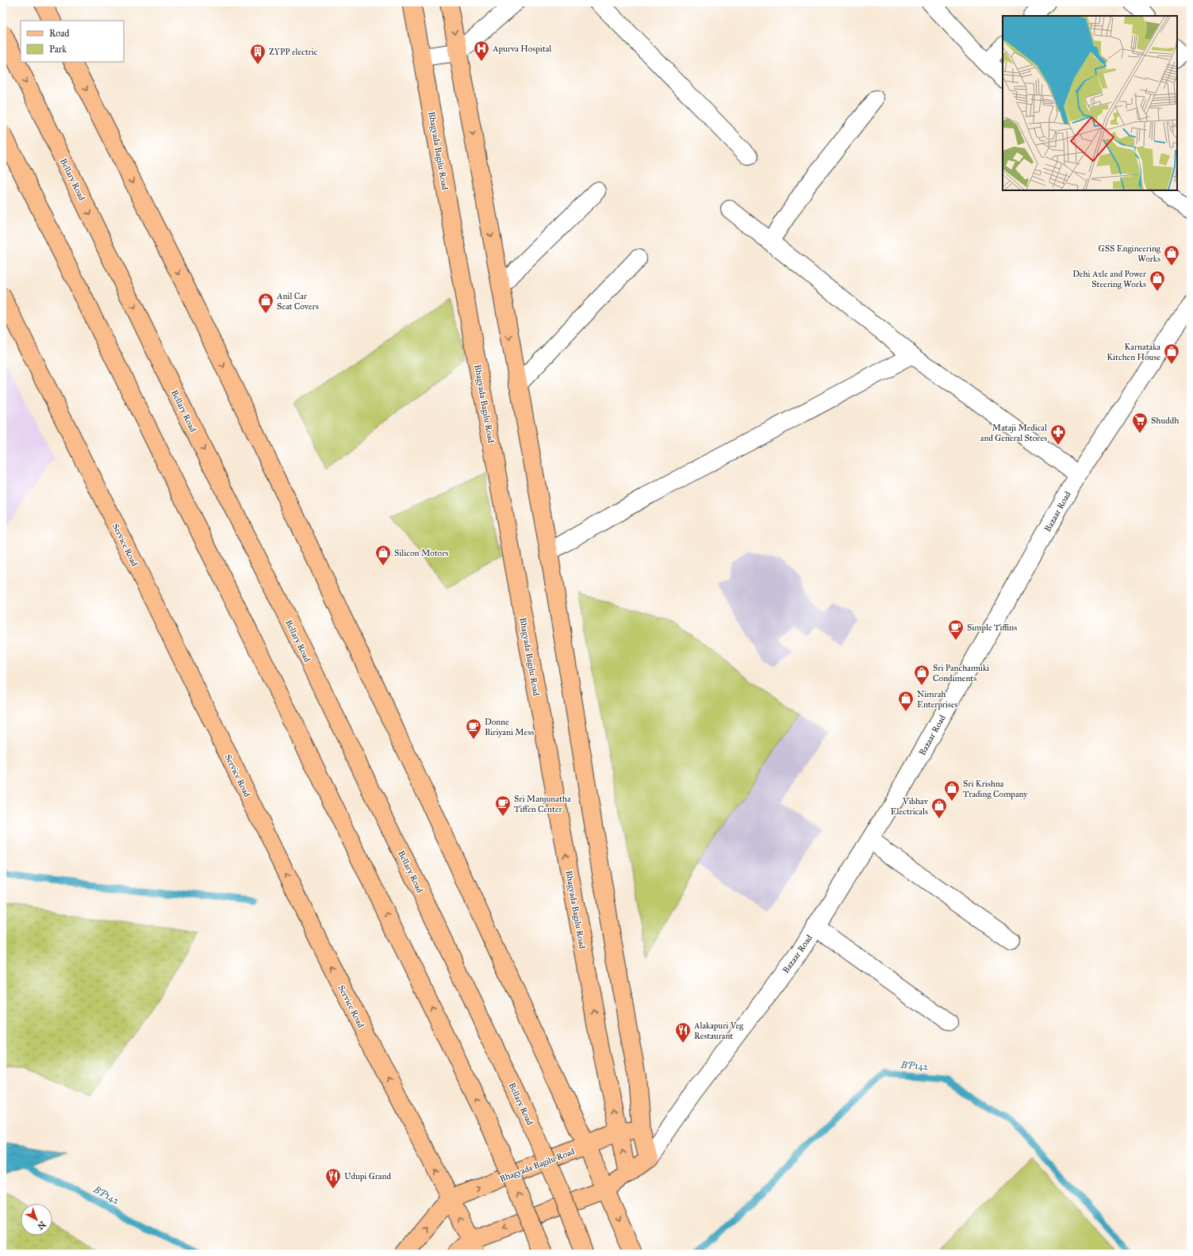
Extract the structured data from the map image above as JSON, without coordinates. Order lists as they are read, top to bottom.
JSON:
{
  "streets": {
    "main road": ["Bhagyada Bagilu Road", "Bellary Road", "Service Road"],
    "street": ["Bazaar Road"]
  },
  "crossings": [
    ["Bhagyada Bagilu Road", "Service Road"]
  ],
  "water": ["BP142"],
  "places": {
    "hospital": ["Apurva Hospital"],
    "building": ["ZYPP electric"],
    "shop": [
      "GSS Engineering Works",
      "Dehi Axle and Power Steering Works",
      "Anil Car Seat Covers",
      "Karnataka Kitchen House",
      "Silicon Motors",
      "Sri Panchamuki Condiments",
      "Nimrah Enterprises",
      "Sri Krishna Trading Company",
      "Vibhav Electricals"
    ],
    "supermarket": ["Shuddh"],
    "pharmacy": ["Mataji Medical and General Stores"],
    "cafe": ["Simple Tiffins", "Donne Biriyani Mess", "Sri Manjunatha Tiffen Center"],
    "restaurant": ["Alakapuri Veg Restaurant", "Udupi Grand"]
  },
  "legend": ["Road", "Park"],
  "north": "bottom right"
}
